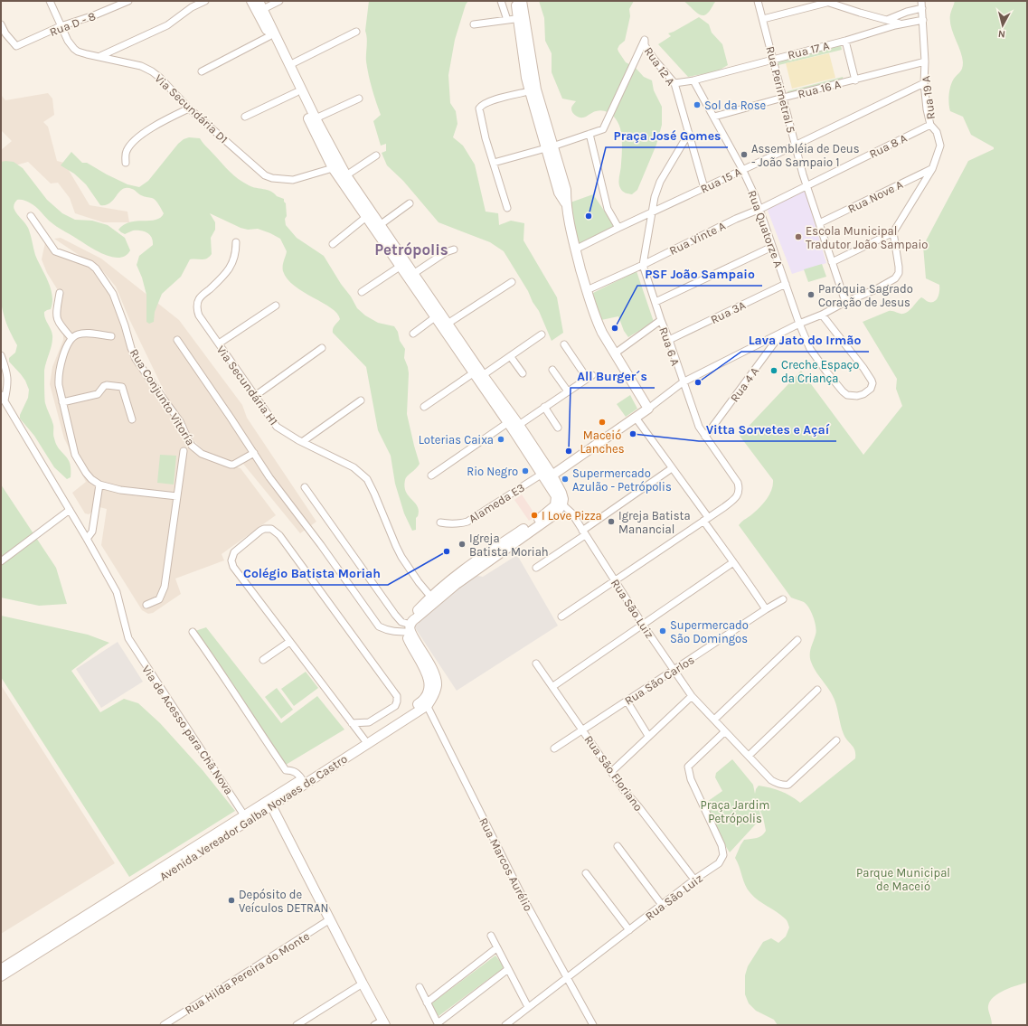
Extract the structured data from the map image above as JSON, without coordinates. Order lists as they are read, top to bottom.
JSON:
{
  "streets": {
    "street": [
      "Rua D - 8",
      "Rua 17 A",
      "Rua 12 A",
      "Rua 16 A",
      "Rua Perimetral 5",
      "Rua 19 A",
      "Via Secundária D1",
      "Rua 8 A",
      "Rua 15 A",
      "Rua Nove A",
      "Rua Quatorze A",
      "Rua Vinte A",
      "Rua 3A",
      "Rua 6 A",
      "Rua 4 A",
      "Via Secundária H1",
      "Rua Conjunto Vitoría",
      "Alameda E3",
      "Rua São Luiz",
      "Rua São Carlos",
      "Via de Acesso para Chã Nova",
      "Rua São Floriano",
      "Avenida Vereador Galba Novaes de Castro",
      "Rua Marcos Aurélio",
      "Rua Hilda Pereira do Monte"
    ]
  },
  "crossings": [
    ["Rua D - 8", "Via Secundária D1"],
    ["Rua 17 A", "Rua 12 A"],
    ["Rua 17 A", "Rua Perimetral 5"],
    ["Rua 17 A", "Rua 19 A"],
    ["Rua 17 A", "Rua Quatorze A"],
    ["Rua 12 A", "Rua 15 A"],
    ["Rua 12 A", "Rua 6 A"],
    ["Rua 16 A", "Rua Perimetral 5"],
    ["Rua 16 A", "Rua 19 A"],
    ["Rua 16 A", "Rua Quatorze A"],
    ["Rua Perimetral 5", "Rua 8 A"],
    ["Rua Perimetral 5", "Rua 15 A"],
    ["Rua Perimetral 5", "Rua Nove A"],
    ["Rua Perimetral 5", "Rua Vinte A"],
    ["Rua 19 A", "Rua 8 A"],
    ["Rua 19 A", "Rua 15 A"],
    ["Rua 19 A", "Rua Nove A"],
    ["Rua 8 A", "Rua Vinte A"],
    ["Rua 15 A", "Rua Quatorze A"],
    ["Rua 15 A", "Rua 6 A"],
    ["Rua Quatorze A", "Rua Vinte A"],
    ["Rua Quatorze A", "Rua 3A"],
    ["Rua Vinte A", "Rua 6 A"],
    ["Rua 3A", "Rua 6 A"],
    ["Rua 6 A", "Rua 4 A"],
    ["Rua São Luiz", "Rua São Carlos"],
    ["Rua São Luiz", "Rua São Floriano"],
    ["Rua São Luiz", "Rua Marcos Aurélio"],
    ["Rua São Carlos", "Rua São Floriano"],
    ["Via de Acesso para Chã Nova", "Avenida Vereador Galba Novaes de Castro"],
    ["Avenida Vereador Galba Novaes de Castro", "Rua Marcos Aurélio"]
  ],
  "districts": ["Petrópolis"],
  "parks": ["Praça Jardim Petrópolis", "Parque Municipal de Maceió"],
  "places": [
    "Sol da Rose",
    "Assembléia de Deus - João Sampaio 1",
    "Praça José Gomes",
    "Escola Municipal Tradutor João Sampaio",
    "Paróquia Sagrado Coração de Jesus",
    "PSF João Sampaio",
    "Creche Espaço da Criança",
    "Lava Jato do Irmão",
    "Maceió Lanches",
    "Vitta Sorvetes e Açaí",
    "Loterias Caixa",
    "All Burger´s",
    "Rio Negro",
    "Supermercado Azulão - Petrópolis",
    "I Love Pizza",
    "Igreja Batista Manancial",
    "Igreja Batista Moriah",
    "Colégio Batista Moriah",
    "Supermercado São Domingos",
    "Depósito de Veículos DETRAN"
  ],
  "north": "bottom"
}
